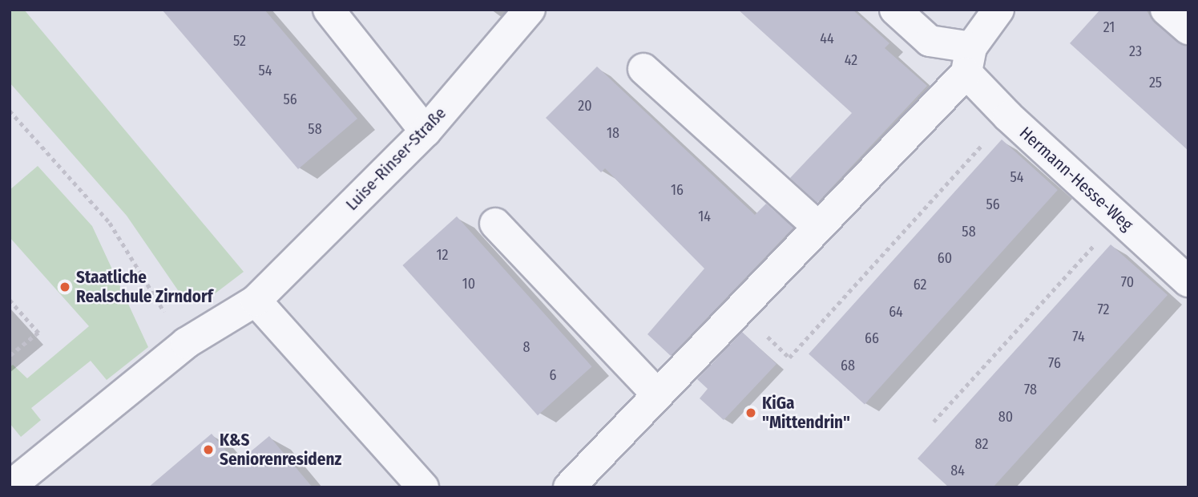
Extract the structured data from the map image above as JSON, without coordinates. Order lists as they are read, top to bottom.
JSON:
{
  "streets": {
    "street": ["Luise-Rinser-Straße", "Hermann-Hesse-Weg"]
  },
  "places": ["Staatliche Realschule Zirndorf", "KiGa \"Mittendrin\"", "K&S Seniorenresidenz"],
  "house_numbers": [
    "21",
    "44",
    "52",
    "23",
    "42",
    "54",
    "25",
    "56",
    "20",
    "58",
    "18",
    "54",
    "16",
    "56",
    "14",
    "58",
    "12",
    "60",
    "70",
    "10",
    "62",
    "72",
    "64",
    "74",
    "66",
    "8",
    "76",
    "68",
    "6",
    "78",
    "80",
    "82",
    "84"
  ]
}
